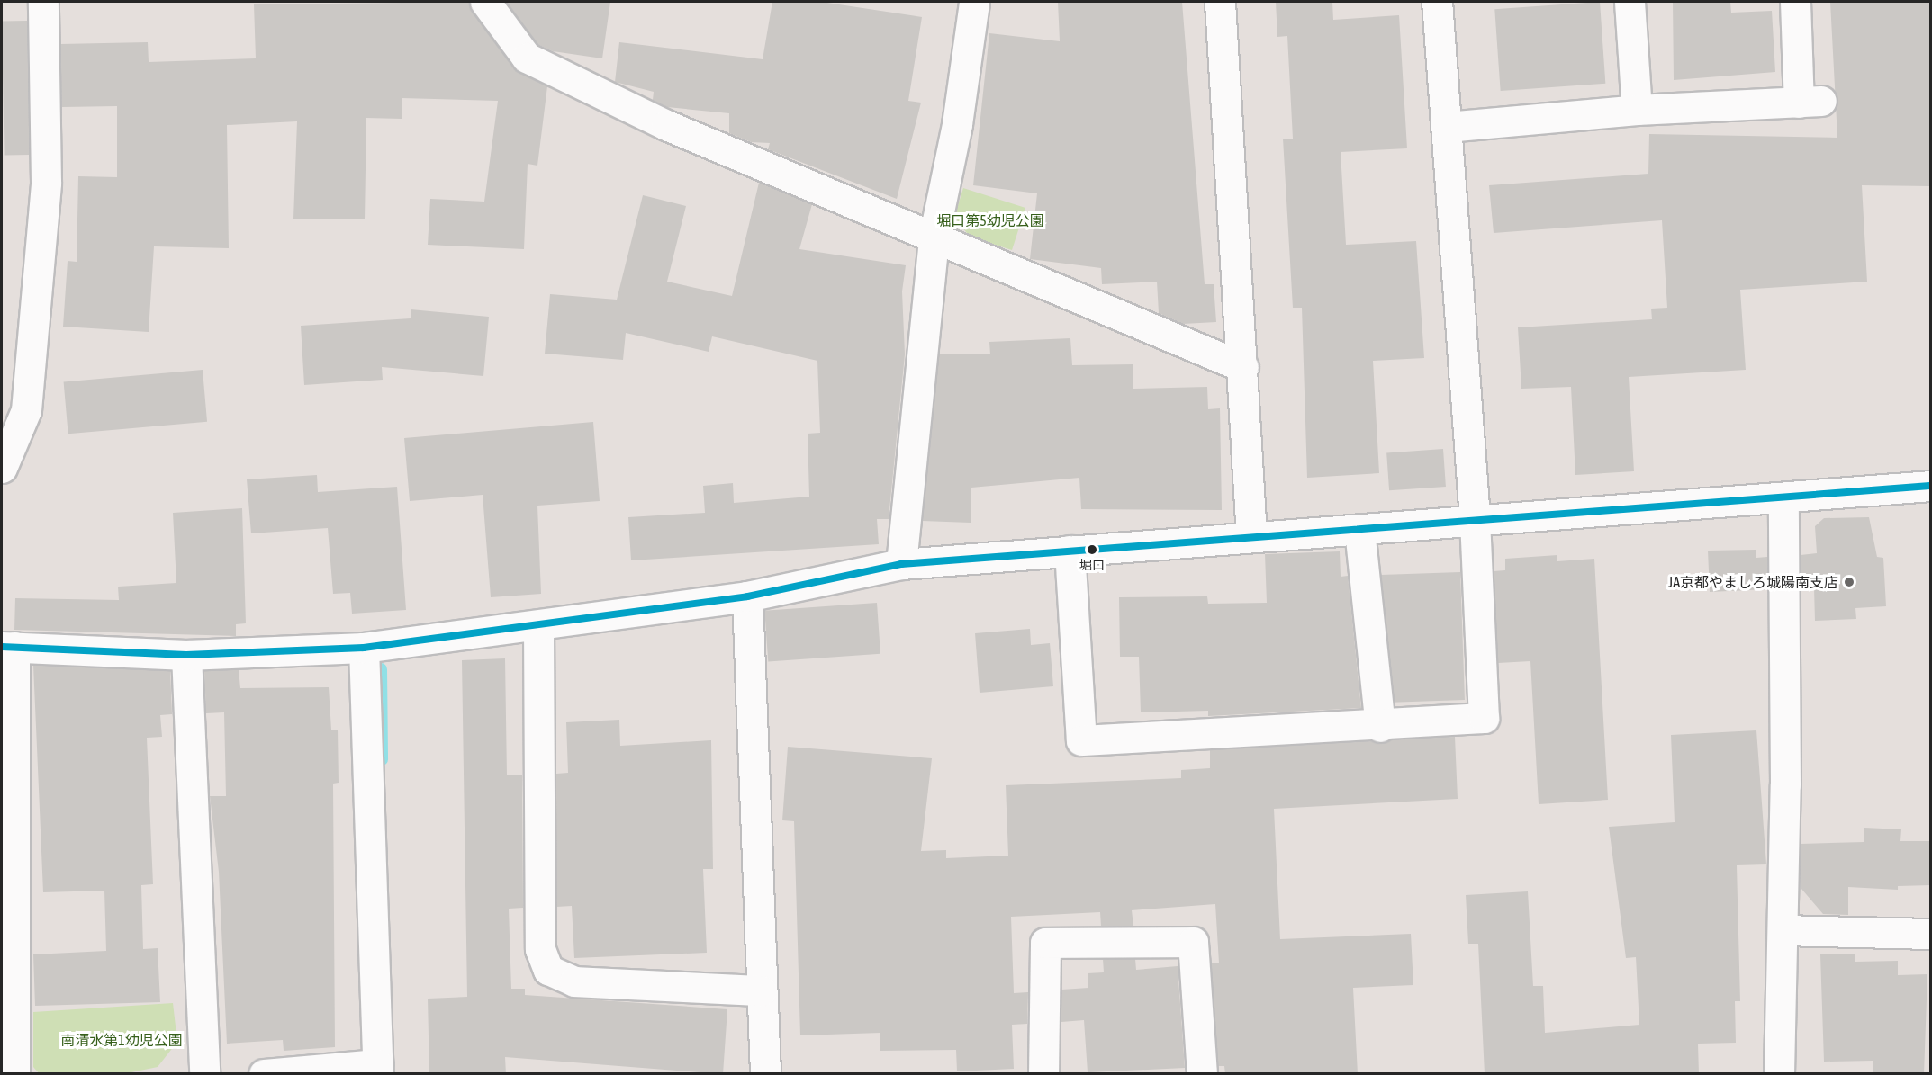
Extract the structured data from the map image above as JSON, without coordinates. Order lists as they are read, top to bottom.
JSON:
{
  "parks": ["堀口第5幼児公園", "南清水第1幼児公園"],
  "places": ["堀口", "JA京都やましろ城陽南支店"]
}
